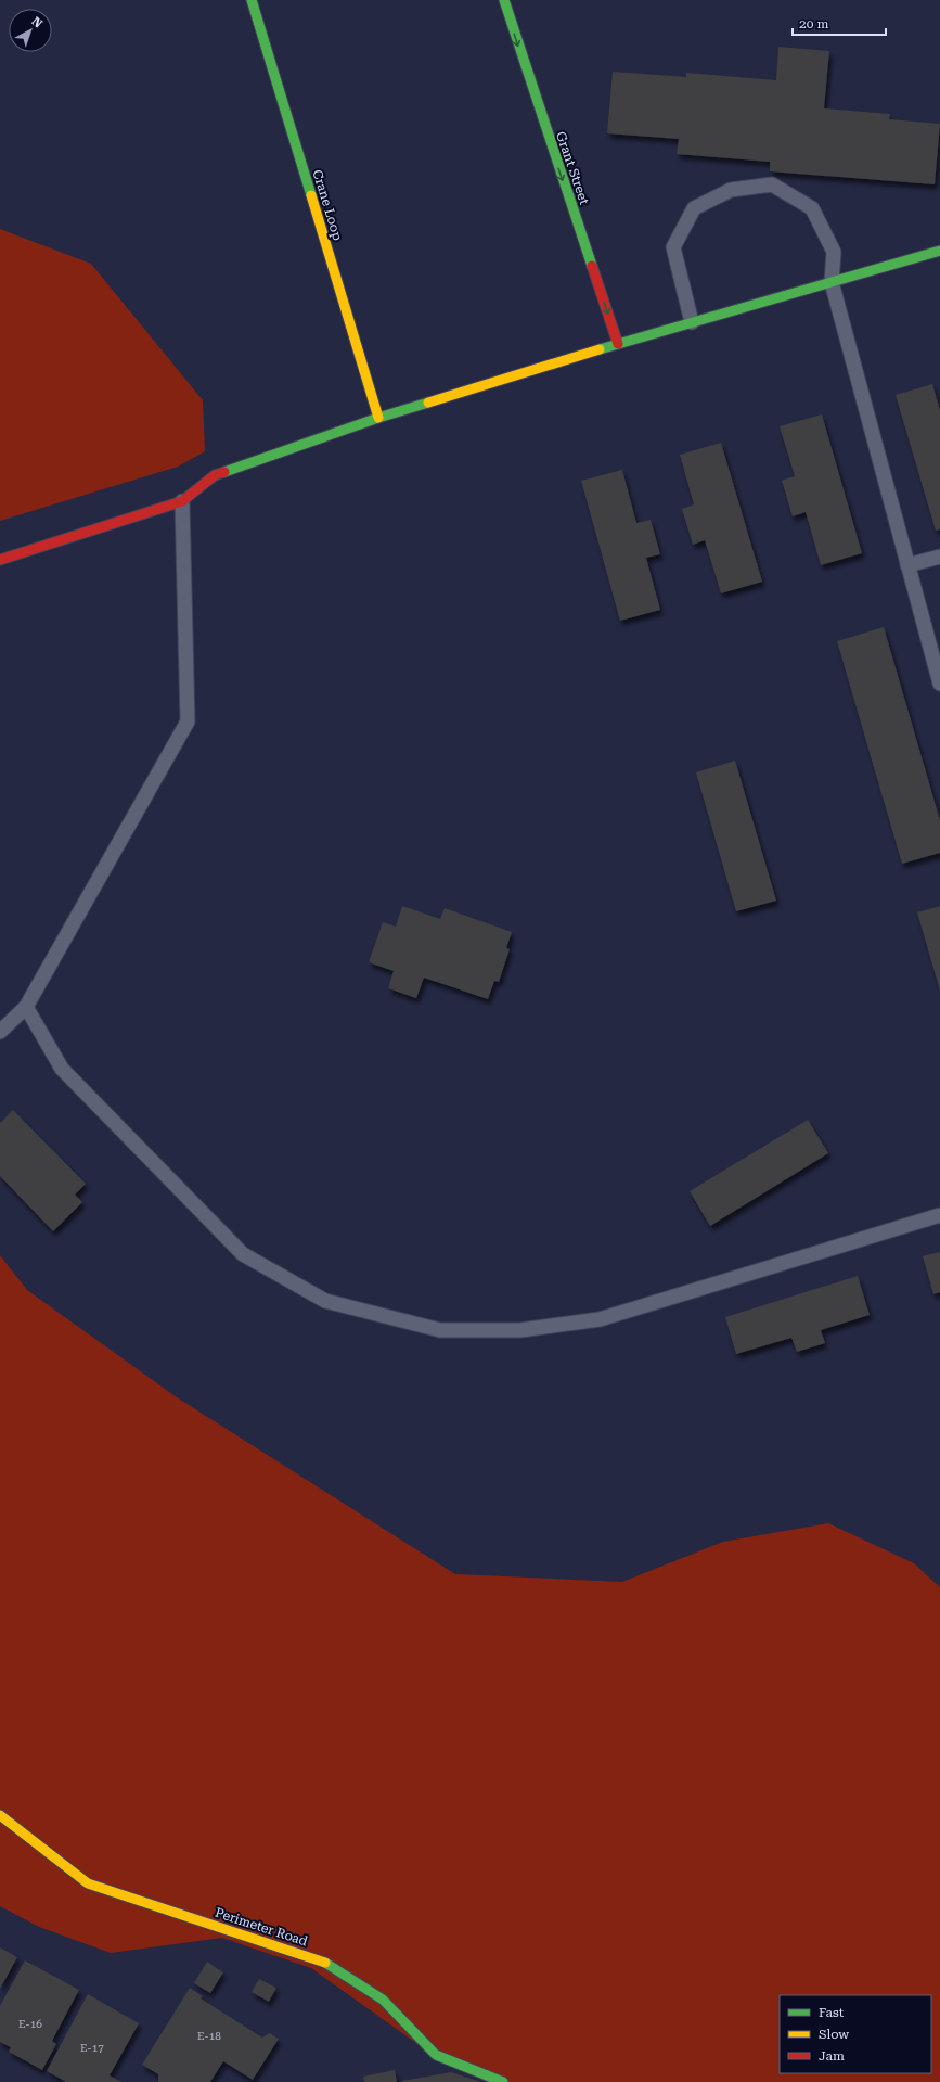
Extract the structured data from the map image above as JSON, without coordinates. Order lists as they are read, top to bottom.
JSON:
{
  "streets": {
    "street": ["Grant Street", "Crane Loop", "Perimeter Road"]
  },
  "one_way": ["Grant Street"],
  "house_numbers": ["E-16", "E-18", "E-17"],
  "legend": ["Fast", "Slow", "Jam"],
  "scale_bar": "20 m",
  "north": "top right"
}
